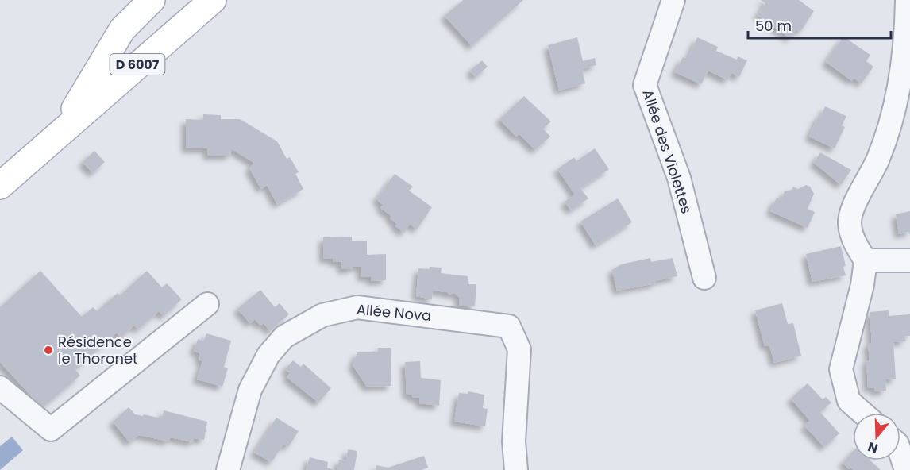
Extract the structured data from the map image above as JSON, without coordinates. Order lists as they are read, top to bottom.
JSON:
{
  "streets": {
    "main road": ["D 6007"],
    "street": ["Allée des Violettes", "Allée Nova"]
  },
  "places": ["Résidence le Thoronet"],
  "scale_bar": "50 m",
  "north": "bottom"
}
